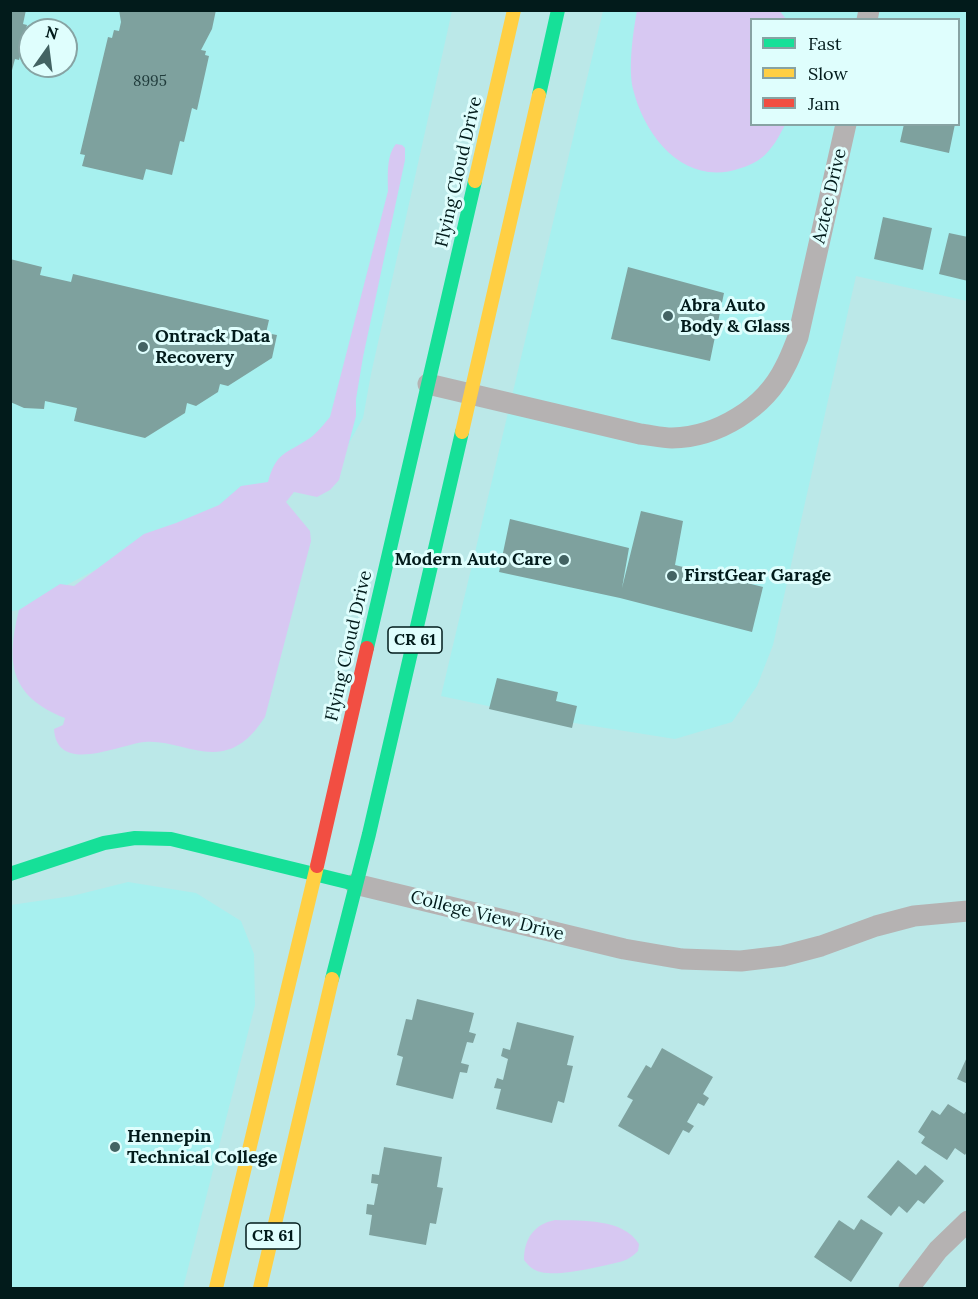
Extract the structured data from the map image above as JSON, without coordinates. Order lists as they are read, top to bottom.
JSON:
{
  "streets": {
    "main road": ["Flying Cloud Drive", "CR 61", "College View Drive"],
    "street": ["Aztec Drive"]
  },
  "crossings": [
    ["Flying Cloud Drive", "Aztec Drive"],
    ["Flying Cloud Drive", "College View Drive"],
    ["Aztec Drive", "CR 61"],
    ["CR 61", "College View Drive"]
  ],
  "places": [
    "Abra Auto Body & Glass",
    "Ontrack Data Recovery",
    "Modern Auto Care",
    "FirstGear Garage",
    "Hennepin Technical College"
  ],
  "house_numbers": ["8995"],
  "legend": ["Fast", "Slow", "Jam"],
  "north": "top"
}
